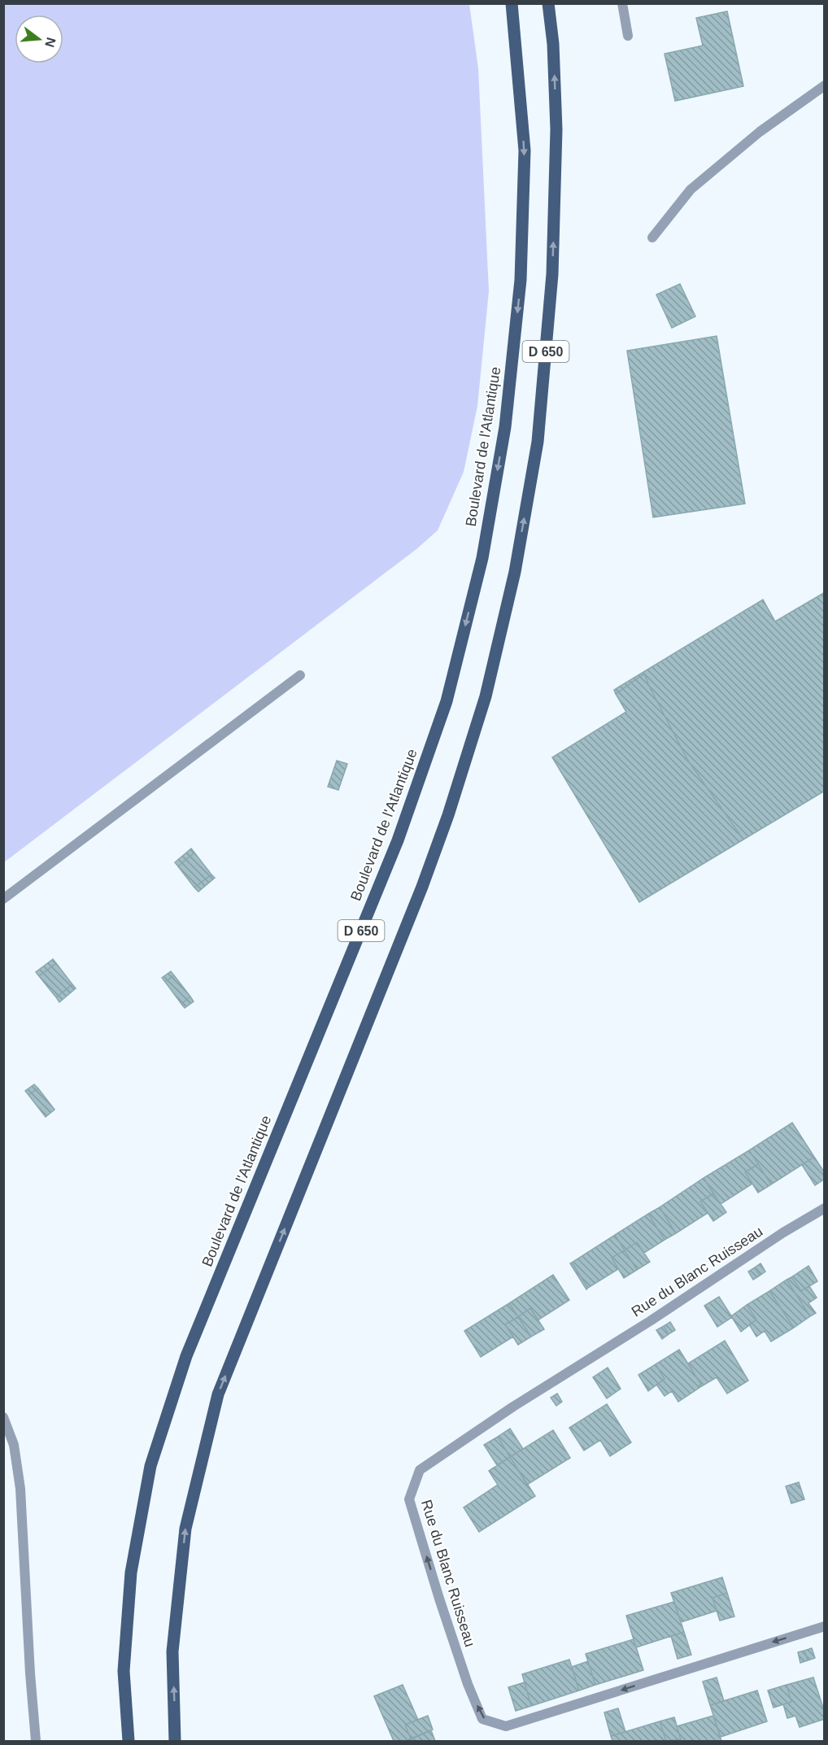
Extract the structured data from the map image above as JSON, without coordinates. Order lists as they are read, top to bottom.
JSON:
{
  "streets": {
    "main road": ["D 650", "Boulevard de l'Atlantique"],
    "street": ["Rue du Blanc Ruisseau"]
  },
  "north": "right"
}
